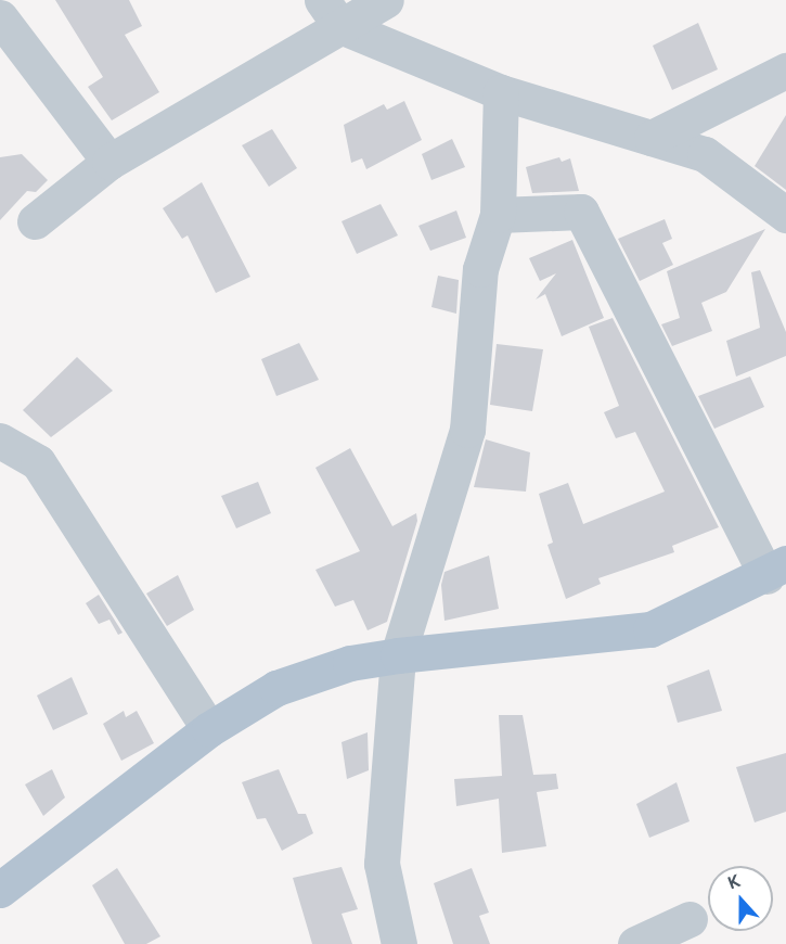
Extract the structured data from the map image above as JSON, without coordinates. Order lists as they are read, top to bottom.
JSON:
{
  "north": "top"
}
